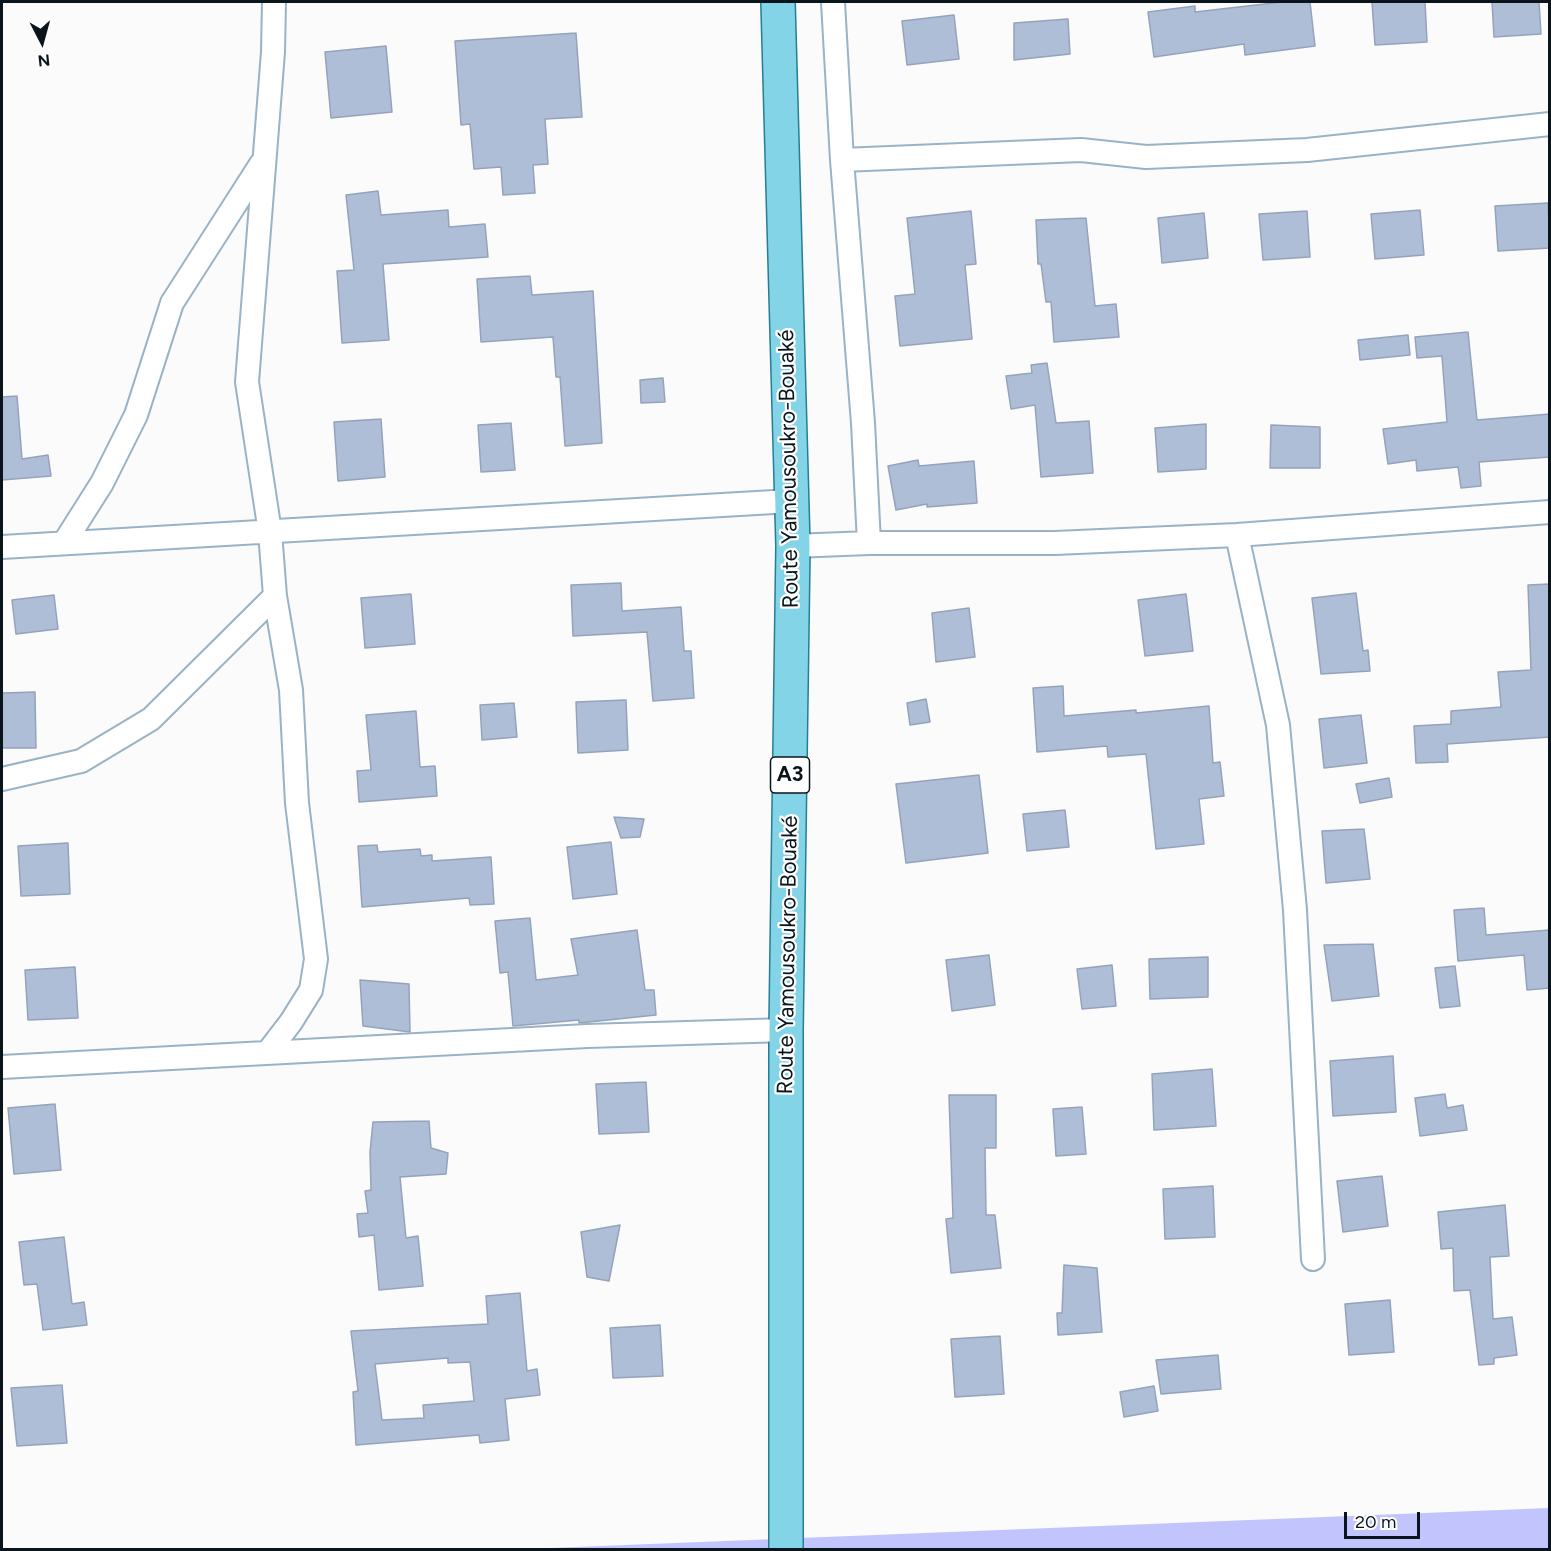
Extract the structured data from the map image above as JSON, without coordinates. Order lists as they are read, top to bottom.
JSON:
{
  "streets": {
    "main road": ["Route Yamousoukro-Bouaké", "A3"]
  },
  "scale_bar": "20 m",
  "north": "bottom"
}
